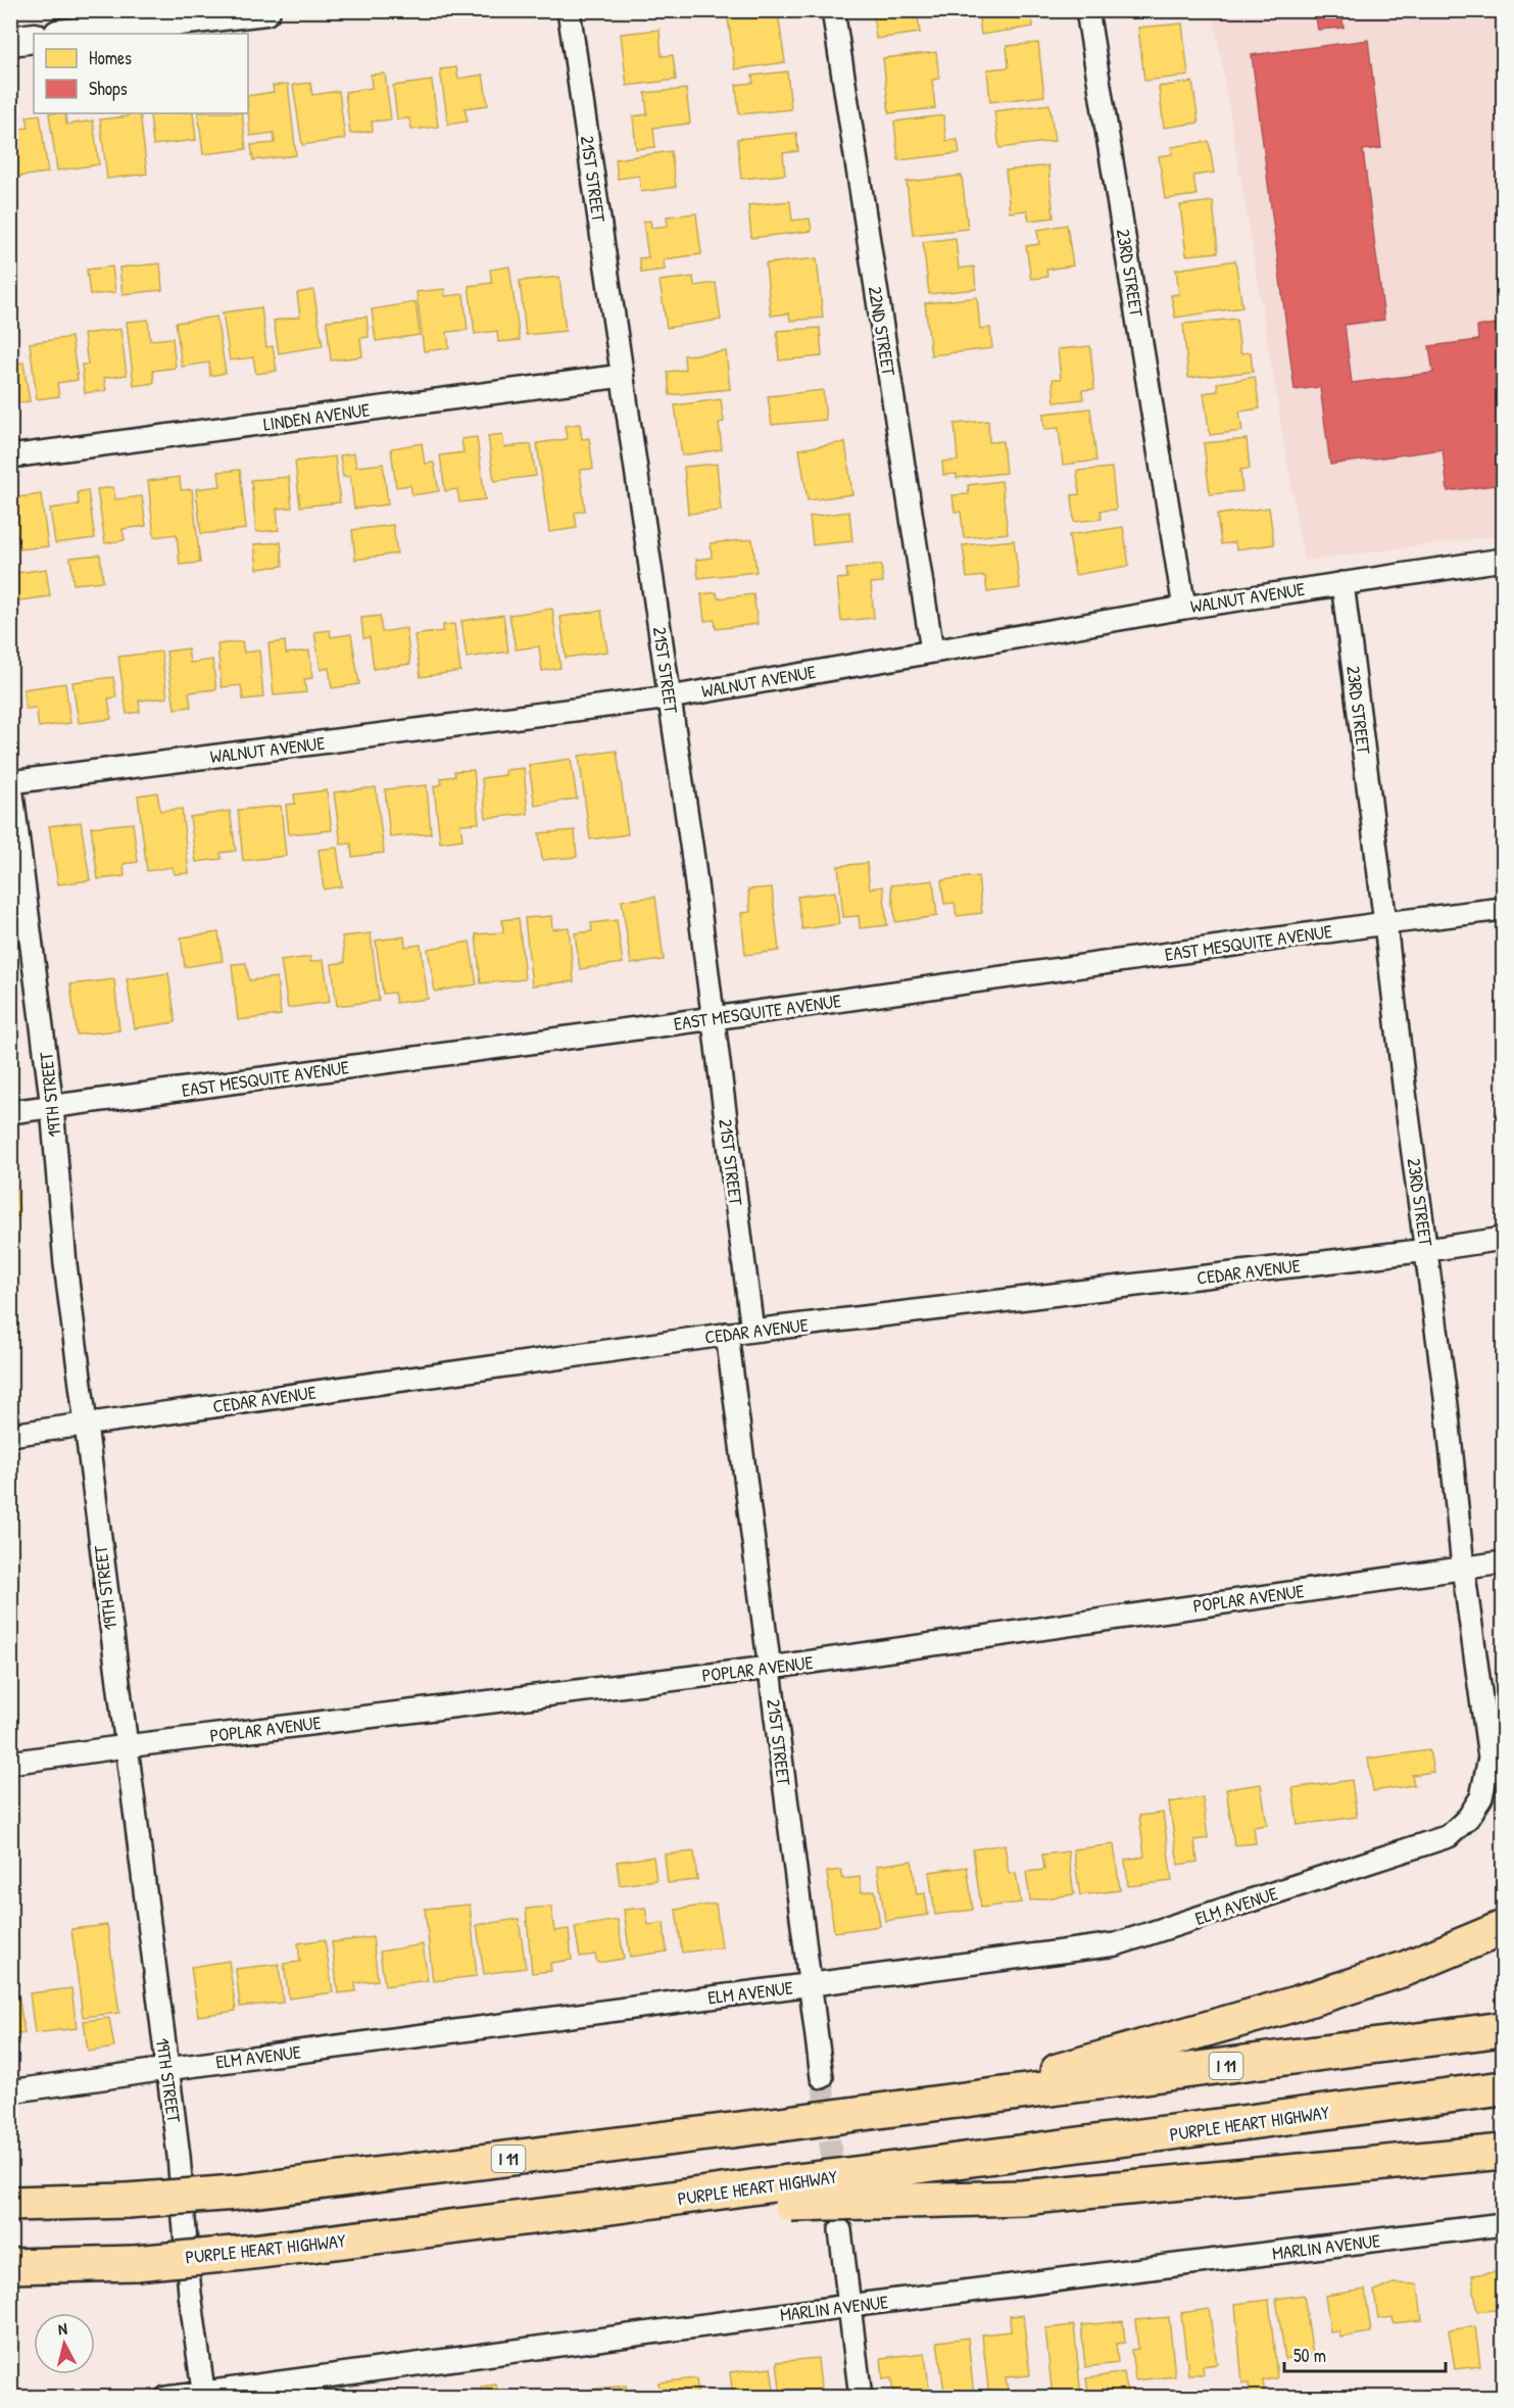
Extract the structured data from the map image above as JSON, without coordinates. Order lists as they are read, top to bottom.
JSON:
{
  "streets": {
    "highway": ["I 11", "PURPLE HEART HIGHWAY"],
    "street": [
      "21ST STREET",
      "23RD STREET",
      "22ND STREET",
      "LINDEN AVENUE",
      "WALNUT AVENUE",
      "EAST MESQUITE AVENUE",
      "19TH STREET",
      "CEDAR AVENUE",
      "POPLAR AVENUE",
      "ELM AVENUE",
      "MARLIN AVENUE"
    ]
  },
  "crossings": [
    ["21ST STREET", "LINDEN AVENUE"],
    ["21ST STREET", "WALNUT AVENUE"],
    ["21ST STREET", "EAST MESQUITE AVENUE"],
    ["21ST STREET", "CEDAR AVENUE"],
    ["21ST STREET", "POPLAR AVENUE"],
    ["21ST STREET", "ELM AVENUE"],
    ["23RD STREET", "WALNUT AVENUE"],
    ["23RD STREET", "EAST MESQUITE AVENUE"],
    ["23RD STREET", "CEDAR AVENUE"],
    ["23RD STREET", "POPLAR AVENUE"],
    ["23RD STREET", "ELM AVENUE"],
    ["22ND STREET", "WALNUT AVENUE"],
    ["WALNUT AVENUE", "19TH STREET"],
    ["EAST MESQUITE AVENUE", "19TH STREET"],
    ["19TH STREET", "CEDAR AVENUE"],
    ["19TH STREET", "POPLAR AVENUE"],
    ["19TH STREET", "ELM AVENUE"],
    ["19TH STREET", "MARLIN AVENUE"]
  ],
  "legend": ["Homes", "Shops"],
  "scale_bar": "50 m",
  "north": "top"
}
